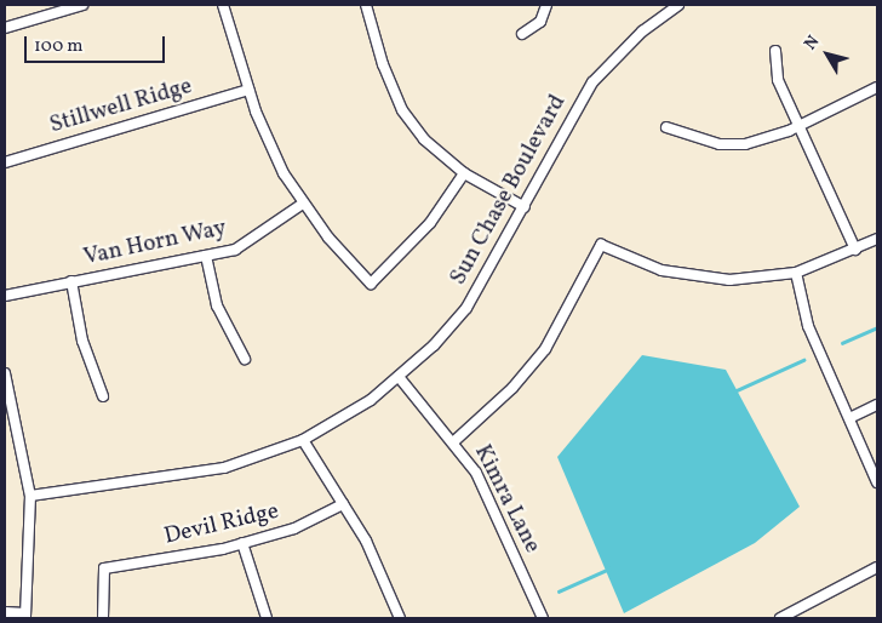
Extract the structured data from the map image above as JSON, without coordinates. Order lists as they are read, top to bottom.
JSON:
{
  "streets": {
    "street": [
      "Stillwell Ridge",
      "Sun Chase Boulevard",
      "Van Horn Way",
      "Kimra Lane",
      "Devil Ridge"
    ]
  },
  "crossings": [
    ["Sun Chase Boulevard", "Kimra Lane"]
  ],
  "scale_bar": "100 m",
  "north": "top left"
}
